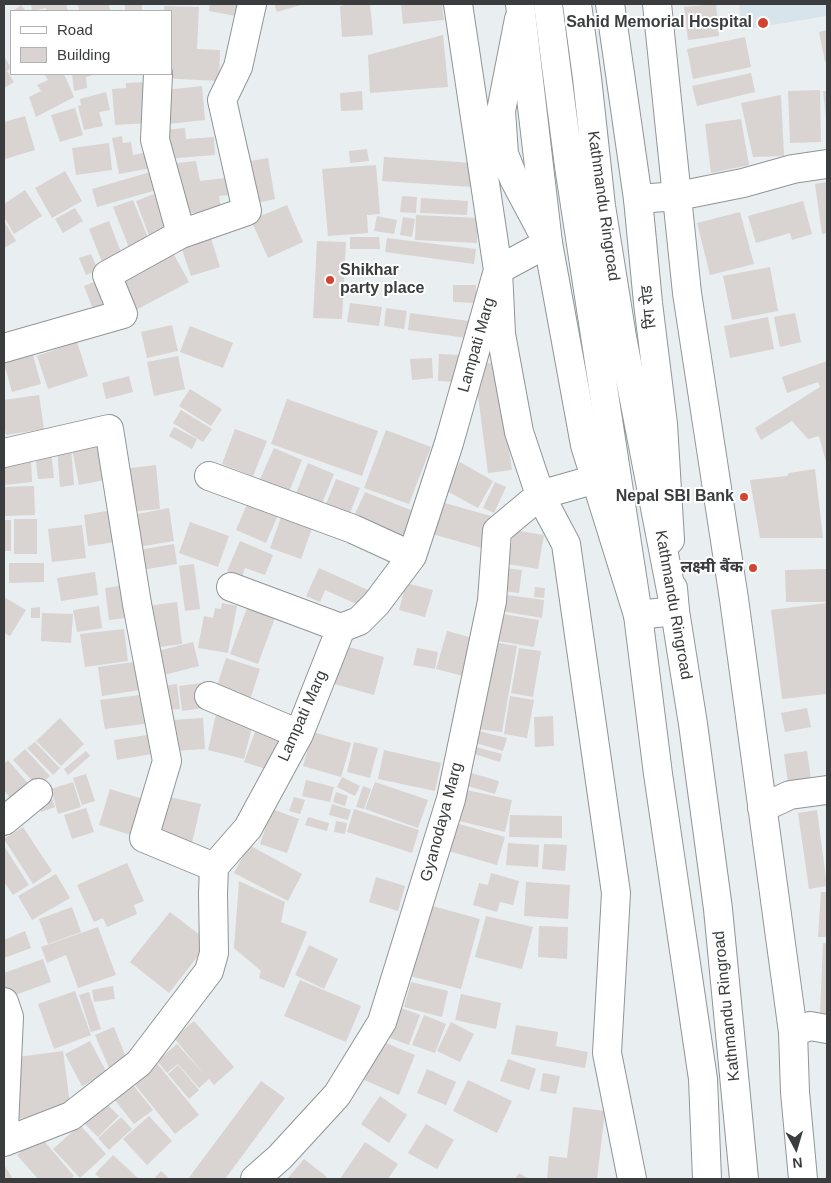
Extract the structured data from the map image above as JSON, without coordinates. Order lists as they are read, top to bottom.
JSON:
{
  "streets": {
    "main road": [
      "Kathmandu Ringroad",
      "रिंग रोड",
      "Lampati Marg",
      "Gyanodaya Marg"
    ]
  },
  "crossings": [
    ["Kathmandu Ringroad", "रिंग रोड"]
  ],
  "places": [
    "Sahid Memorial Hospital",
    "Shikhar party place",
    "Nepal SBI Bank",
    "लक्ष्मी बैंक"
  ],
  "legend": ["Road", "Building"],
  "north": "bottom"
}
